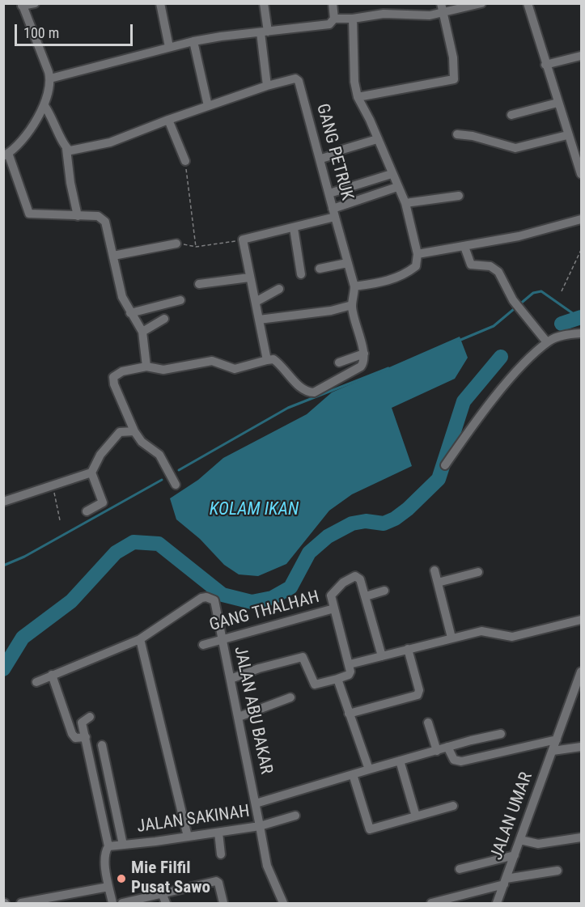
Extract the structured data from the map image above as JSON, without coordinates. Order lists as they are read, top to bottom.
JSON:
{
  "streets": {
    "street": [
      "GANG PETRUK",
      "GANG THALHAH",
      "JALAN ABU BAKAR",
      "JALAN UMAR",
      "JALAN SAKINAH"
    ]
  },
  "crossings": [
    ["GANG THALHAH", "JALAN ABU BAKAR"],
    ["JALAN ABU BAKAR", "JALAN SAKINAH"]
  ],
  "water": ["KOLAM IKAN"],
  "places": ["Mie Filfil Pusat Sawo"],
  "scale_bar": "100 m"
}
